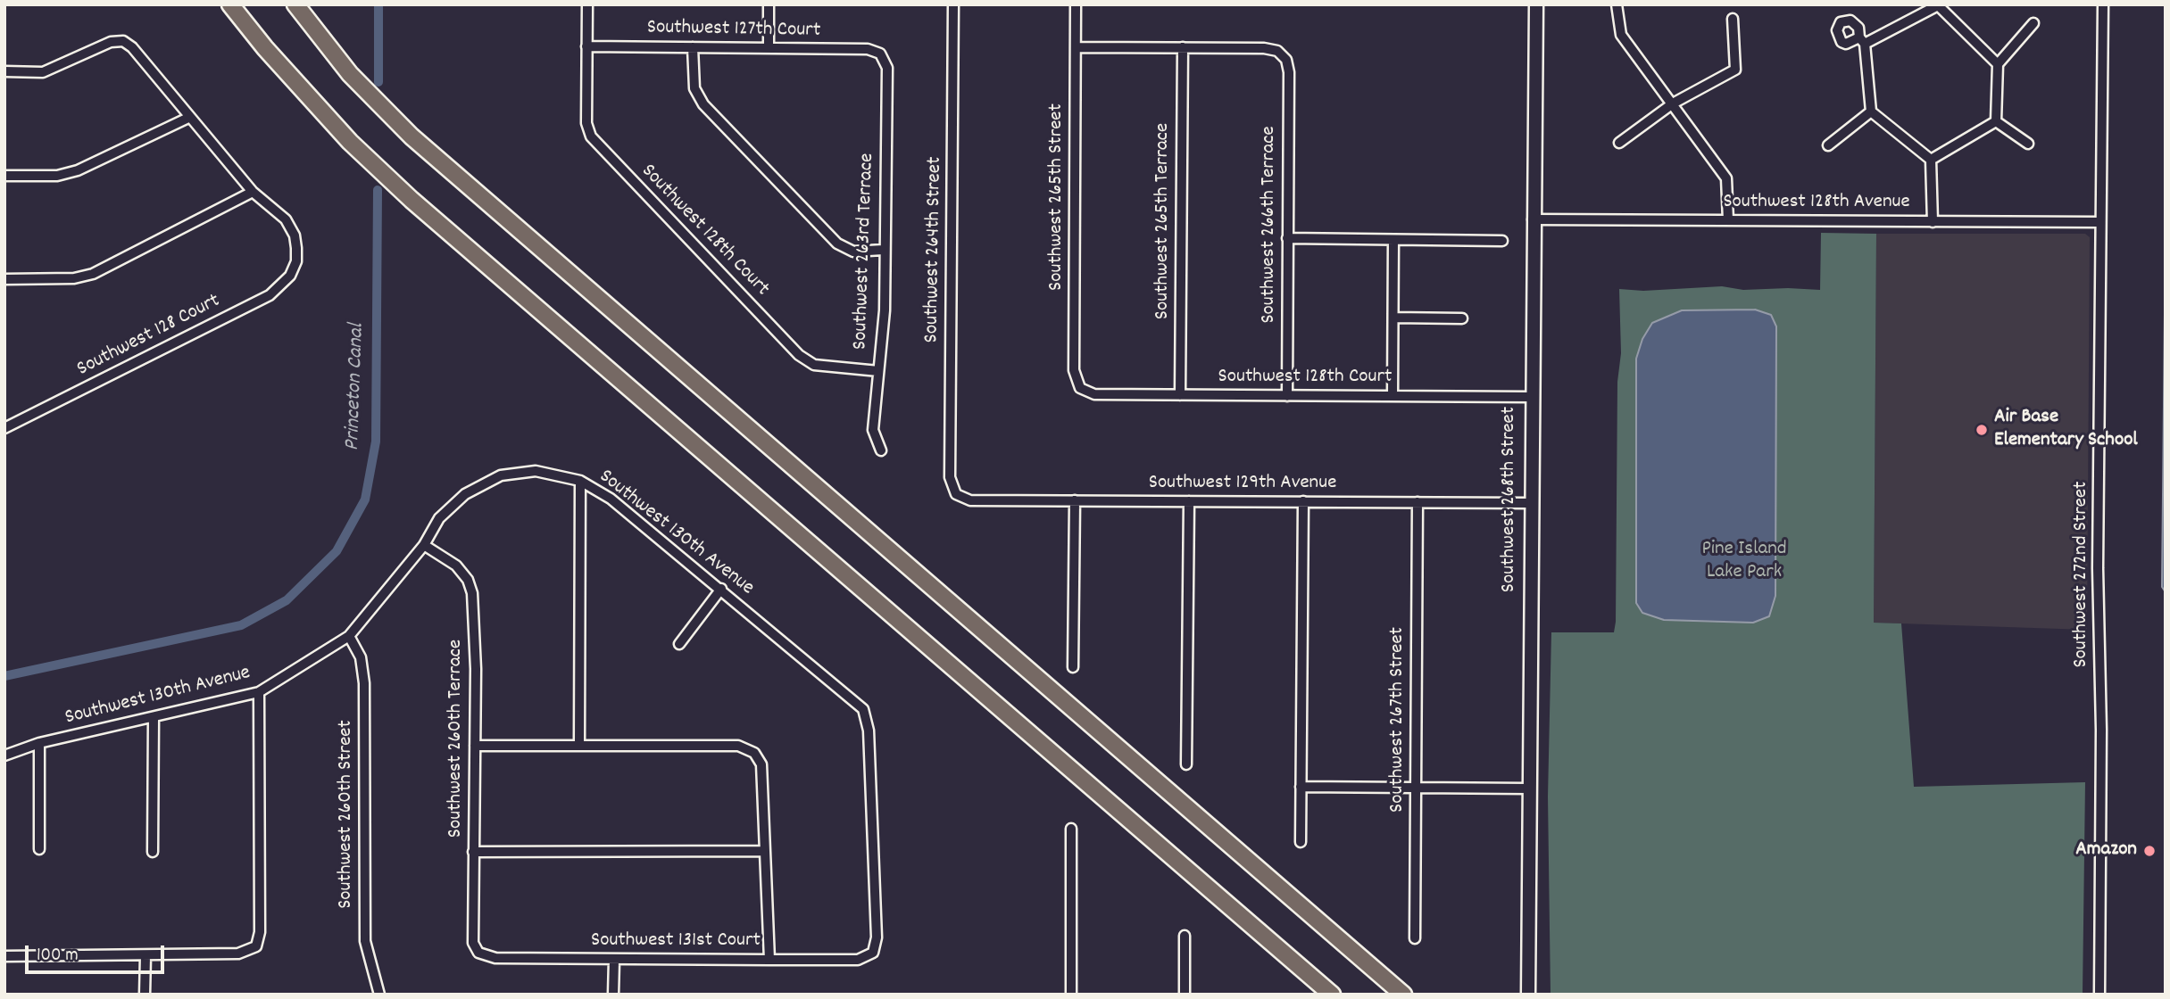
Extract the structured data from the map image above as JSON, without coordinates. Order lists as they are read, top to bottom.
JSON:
{
  "streets": {
    "main road": ["Southwest 268th Street"],
    "street": [
      "Southwest 127th Court",
      "Southwest 265th Street",
      "Southwest 128th Avenue",
      "Southwest 265th Terrace",
      "Southwest 266th Terrace",
      "Southwest 128th Court",
      "Southwest 264th Street",
      "Southwest 263rd Terrace",
      "Southwest 128 Court",
      "Southwest 129th Avenue",
      "Southwest 130th Avenue",
      "Southwest 272nd Street",
      "Southwest 267th Street",
      "Southwest 260th Terrace",
      "Southwest 260th Street",
      "Southwest 131st Court"
    ]
  },
  "crossings": [
    ["Southwest 127th Court", "Southwest 128th Court"],
    ["Southwest 127th Court", "Southwest 263rd Terrace"],
    ["Southwest 265th Street", "Southwest 128th Court"],
    ["Southwest 128th Avenue", "Southwest 268th Street"],
    ["Southwest 128th Avenue", "Southwest 272nd Street"],
    ["Southwest 265th Terrace", "Southwest 266th Terrace"],
    ["Southwest 265th Terrace", "Southwest 128th Court"],
    ["Southwest 266th Terrace", "Southwest 128th Court"],
    ["Southwest 128th Court", "Southwest 263rd Terrace"],
    ["Southwest 128th Court", "Southwest 268th Street"],
    ["Southwest 264th Street", "Southwest 129th Avenue"],
    ["Southwest 129th Avenue", "Southwest 268th Street"],
    ["Southwest 129th Avenue", "Southwest 267th Street"],
    ["Southwest 130th Avenue", "Southwest 260th Terrace"],
    ["Southwest 130th Avenue", "Southwest 260th Street"],
    ["Southwest 130th Avenue", "Southwest 131st Court"],
    ["Southwest 260th Terrace", "Southwest 131st Court"]
  ],
  "water": ["Princeton Canal"],
  "parks": ["Pine Island Lake Park"],
  "places": ["Air Base Elementary School", "Amazon"],
  "scale_bar": "100 m"
}
